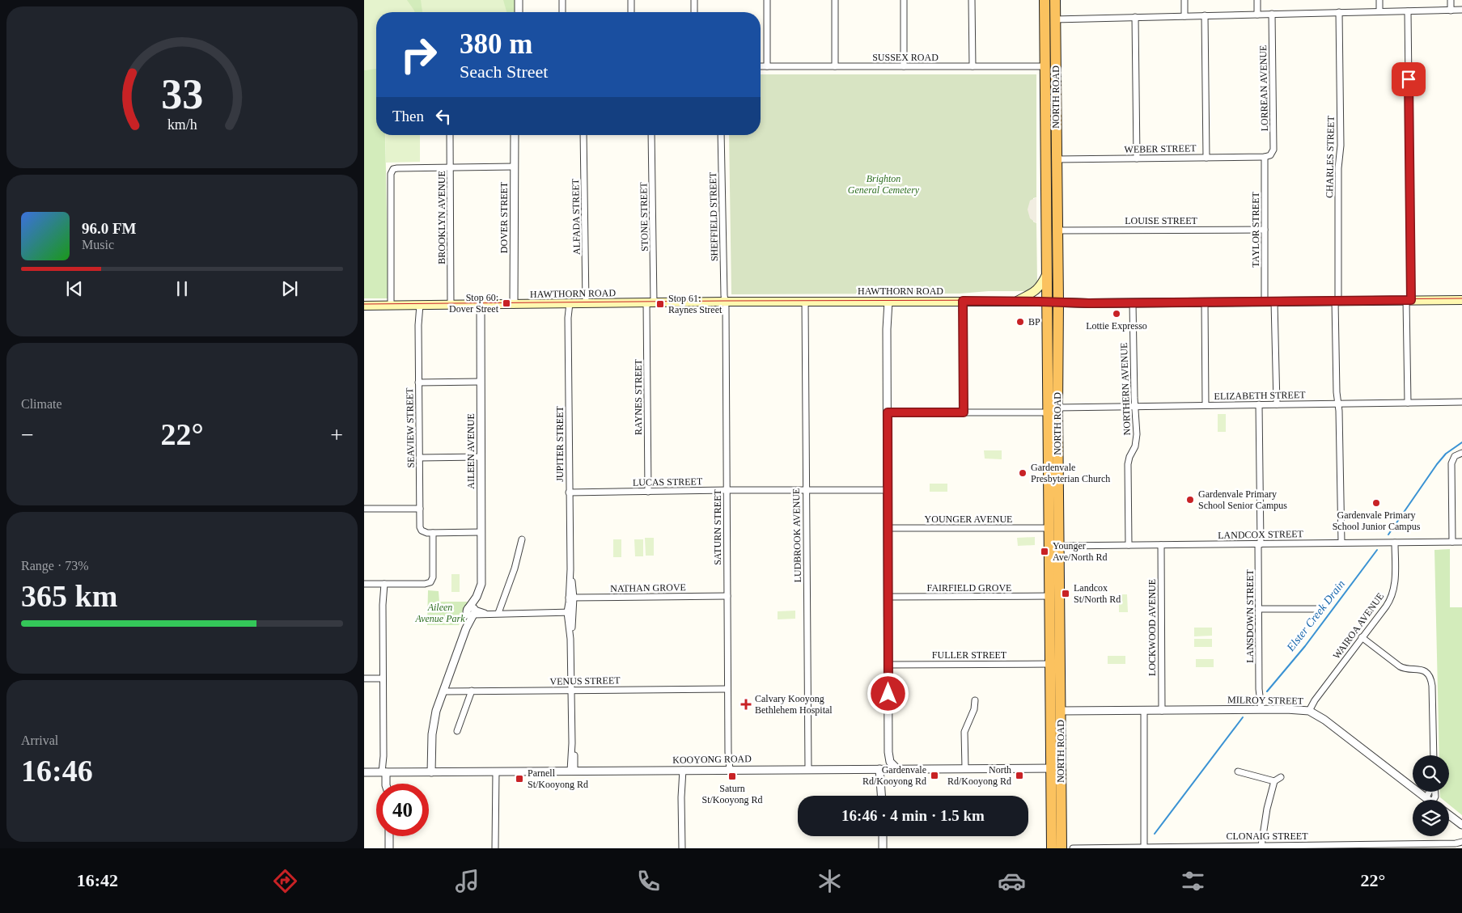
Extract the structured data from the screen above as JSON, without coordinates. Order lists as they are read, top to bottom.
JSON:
{
  "streets": {
    "highway": ["NORTH ROAD"],
    "main road": ["HAWTHORN ROAD"],
    "street": [
      "SUSSEX ROAD",
      "LORREAN AVENUE",
      "WEBER STREET",
      "CHARLES STREET",
      "ALFADA STREET",
      "STONE STREET",
      "SHEFFIELD STREET",
      "BROOKLYN AVENUE",
      "DOVER STREET",
      "LOUISE STREET",
      "TAYLOR STREET",
      "NORTHERN AVENUE",
      "ELIZABETH STREET",
      "RAYNES STREET",
      "SEAVIEW STREET",
      "JUPITER STREET",
      "AILEEN AVENUE",
      "LUCAS STREET",
      "YOUNGER AVENUE",
      "SATURN STREET",
      "LANDCOX STREET",
      "LUDBROOK AVENUE",
      "NATHAN GROVE",
      "FAIRFIELD GROVE",
      "LANSDOWN STREET",
      "WAIROA AVENUE",
      "LOCKWOOD AVENUE",
      "FULLER STREET",
      "VENUS STREET",
      "MILROY STREET",
      "KOOYONG ROAD",
      "CLONAIG STREET"
    ]
  },
  "crossings": [
    ["SUSSEX ROAD", "NORTH ROAD"],
    ["LORREAN AVENUE", "WEBER STREET"],
    ["LORREAN AVENUE", "TAYLOR STREET"],
    ["NORTH ROAD", "WEBER STREET"],
    ["NORTH ROAD", "LOUISE STREET"],
    ["NORTH ROAD", "HAWTHORN ROAD"],
    ["NORTH ROAD", "ELIZABETH STREET"],
    ["NORTH ROAD", "YOUNGER AVENUE"],
    ["NORTH ROAD", "LANDCOX STREET"],
    ["NORTH ROAD", "FAIRFIELD GROVE"],
    ["NORTH ROAD", "FULLER STREET"],
    ["NORTH ROAD", "MILROY STREET"],
    ["NORTH ROAD", "KOOYONG ROAD"],
    ["WEBER STREET", "TAYLOR STREET"],
    ["CHARLES STREET", "HAWTHORN ROAD"],
    ["CHARLES STREET", "ELIZABETH STREET"],
    ["CHARLES STREET", "LANDCOX STREET"],
    ["ALFADA STREET", "HAWTHORN ROAD"],
    ["STONE STREET", "HAWTHORN ROAD"],
    ["STONE STREET", "RAYNES STREET"],
    ["SHEFFIELD STREET", "HAWTHORN ROAD"],
    ["SHEFFIELD STREET", "SATURN STREET"],
    ["BROOKLYN AVENUE", "HAWTHORN ROAD"],
    ["DOVER STREET", "HAWTHORN ROAD"],
    ["LOUISE STREET", "TAYLOR STREET"],
    ["TAYLOR STREET", "HAWTHORN ROAD"],
    ["HAWTHORN ROAD", "NORTHERN AVENUE"],
    ["HAWTHORN ROAD", "RAYNES STREET"],
    ["HAWTHORN ROAD", "SEAVIEW STREET"],
    ["HAWTHORN ROAD", "JUPITER STREET"],
    ["HAWTHORN ROAD", "AILEEN AVENUE"],
    ["HAWTHORN ROAD", "SATURN STREET"],
    ["HAWTHORN ROAD", "LUDBROOK AVENUE"],
    ["NORTHERN AVENUE", "ELIZABETH STREET"],
    ["NORTHERN AVENUE", "LANDCOX STREET"],
    ["ELIZABETH STREET", "LANSDOWN STREET"],
    ["RAYNES STREET", "LUCAS STREET"],
    ["JUPITER STREET", "LUCAS STREET"],
    ["JUPITER STREET", "NATHAN GROVE"],
    ["JUPITER STREET", "VENUS STREET"],
    ["JUPITER STREET", "KOOYONG ROAD"],
    ["AILEEN AVENUE", "VENUS STREET"],
    ["AILEEN AVENUE", "KOOYONG ROAD"],
    ["LUCAS STREET", "SATURN STREET"],
    ["LUCAS STREET", "LUDBROOK AVENUE"],
    ["SATURN STREET", "NATHAN GROVE"],
    ["SATURN STREET", "VENUS STREET"],
    ["SATURN STREET", "KOOYONG ROAD"],
    ["LANDCOX STREET", "LANSDOWN STREET"],
    ["LANDCOX STREET", "WAIROA AVENUE"],
    ["LANDCOX STREET", "LOCKWOOD AVENUE"],
    ["LUDBROOK AVENUE", "KOOYONG ROAD"],
    ["LANSDOWN STREET", "MILROY STREET"],
    ["WAIROA AVENUE", "MILROY STREET"],
    ["LOCKWOOD AVENUE", "MILROY STREET"]
  ],
  "water": ["Elster Creek Drain"],
  "parks": ["Brighton General Cemetery", "Aileen Avenue Park"],
  "places": {
    "transit": [
      "Stop 60: Dover Street",
      "Stop 61: Raynes Street",
      "Younger Ave/North Rd",
      "Landcox St/North Rd",
      "Gardenvale Rd/Kooyong Rd",
      "North Rd/Kooyong Rd",
      "Saturn St/Kooyong Rd",
      "Parnell St/Kooyong Rd"
    ],
    "other": [
      "Lottie Expresso",
      "BP",
      "Gardenvale Presbyterian Church",
      "Gardenvale Primary School Senior Campus",
      "Gardenvale Primary School Junior Campus"
    ],
    "health": ["Calvary Kooyong Bethlehem Hospital"]
  },
  "page": {
    "turn": ["380 m", "Seach Street"],
    "then": "Then",
    "song": ["96.0 FM", "Music"],
    "tile": [
      "Climate",
      ["Range · 73%", "365 km"],
      ["Arrival", "16:46"]
    ],
    "heat": ["−", "22°", "+"],
    "limit": "40",
    "trip": "16:46 · 4 min · 1.5 km",
    "tabs": ["16:42", "22°"],
    "gauge": ["33", "km/h"]
  }
}
